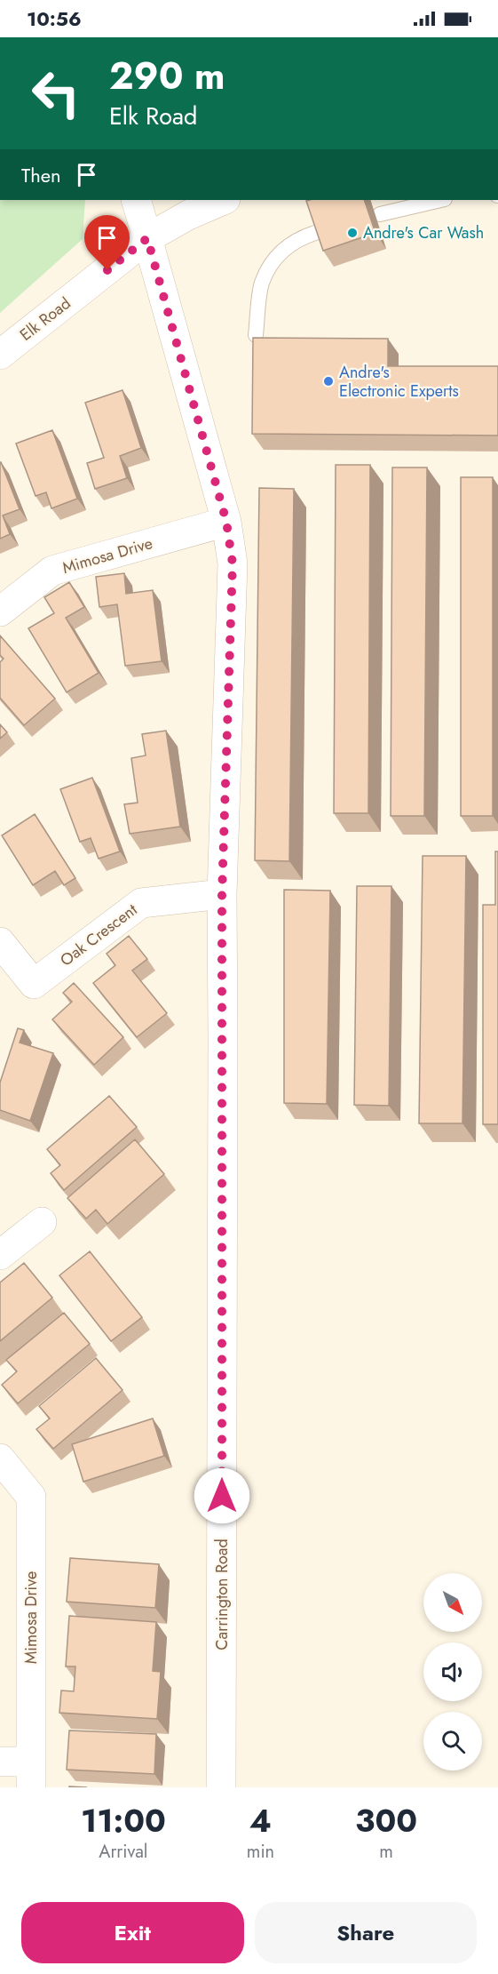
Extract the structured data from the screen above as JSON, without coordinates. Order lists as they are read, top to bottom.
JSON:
{
  "streets": {
    "street": [
      "Elk Road",
      "Mimosa Drive",
      "Oak Crescent",
      "Carrington Road"
    ]
  },
  "crossings": [
    ["Elk Road", "Carrington Road"],
    ["Mimosa Drive", "Carrington Road"],
    ["Oak Crescent", "Carrington Road"]
  ],
  "places": ["Andre's Car Wash", "Andre's Electronic Experts"],
  "north": "bottom right",
  "page": {
    "status": "10:56",
    "turn": ["290 m", "Elk Road"],
    "then": "Then",
    "eta": [
      "11:00",
      "Arrival",
      "4",
      "min",
      "300",
      "m"
    ],
    "buttons": ["Exit", "Share"]
  }
}
